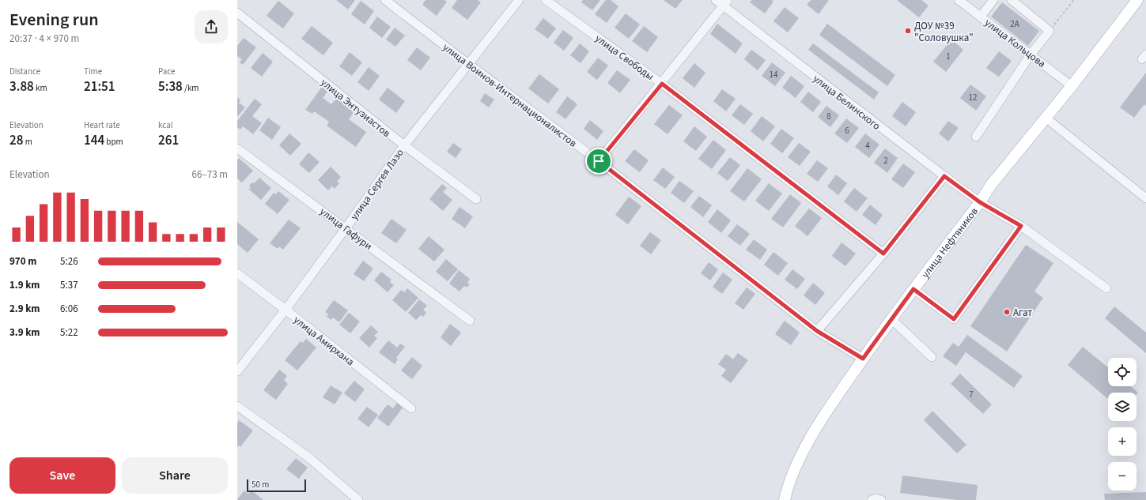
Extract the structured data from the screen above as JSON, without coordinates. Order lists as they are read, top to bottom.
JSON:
{
  "streets": {
    "main road": ["улица Нефтяников"],
    "street": [
      "улица Кольцова",
      "улица Свободы",
      "улица Воинов-Интернационалистов",
      "улица Белинского",
      "улица Энтузиастов",
      "улица Сергея Лазо",
      "улица Гафури",
      "улица Амирхана"
    ]
  },
  "crossings": [
    ["улица Кольцова", "улица Нефтяников"],
    ["улица Воинов-Интернационалистов", "улица Сергея Лазо"],
    ["улица Воинов-Интернационалистов", "улица Нефтяников"],
    ["улица Белинского", "улица Нефтяников"],
    ["улица Энтузиастов", "улица Сергея Лазо"],
    ["улица Сергея Лазо", "улица Гафури"],
    ["улица Сергея Лазо", "улица Амирхана"]
  ],
  "places": ["ДОУ №39 \"Соловушка\"", "Агат"],
  "house_numbers": [
    "2А",
    "1",
    "14",
    "12",
    "8",
    "6",
    "4",
    "2",
    "7"
  ],
  "scale_bar": "50 m",
  "page": {
    "heading": ["Evening run", "20:37 · 4 × 970 m"],
    "stats": [
      ["Distance", "3.88 km"],
      ["Time", "21:51"],
      ["Pace", "5:38 /km"],
      ["Elevation", "28 m"],
      ["Heart rate", "144 bpm"],
      ["kcal", "261"]
    ],
    "chart": ["Elevation", "66–73 m"],
    "list": [
      {
        "name": "970 m",
        "note": "5:26"
      },
      {
        "name": "1.9 km",
        "note": "5:37"
      },
      {
        "name": "2.9 km",
        "note": "6:06"
      },
      {
        "name": "3.9 km",
        "note": "5:22"
      }
    ],
    "map_buttons": ["+", "−"],
    "buttons": ["Save", "Share"],
    "scale": "50 m"
  }
}
